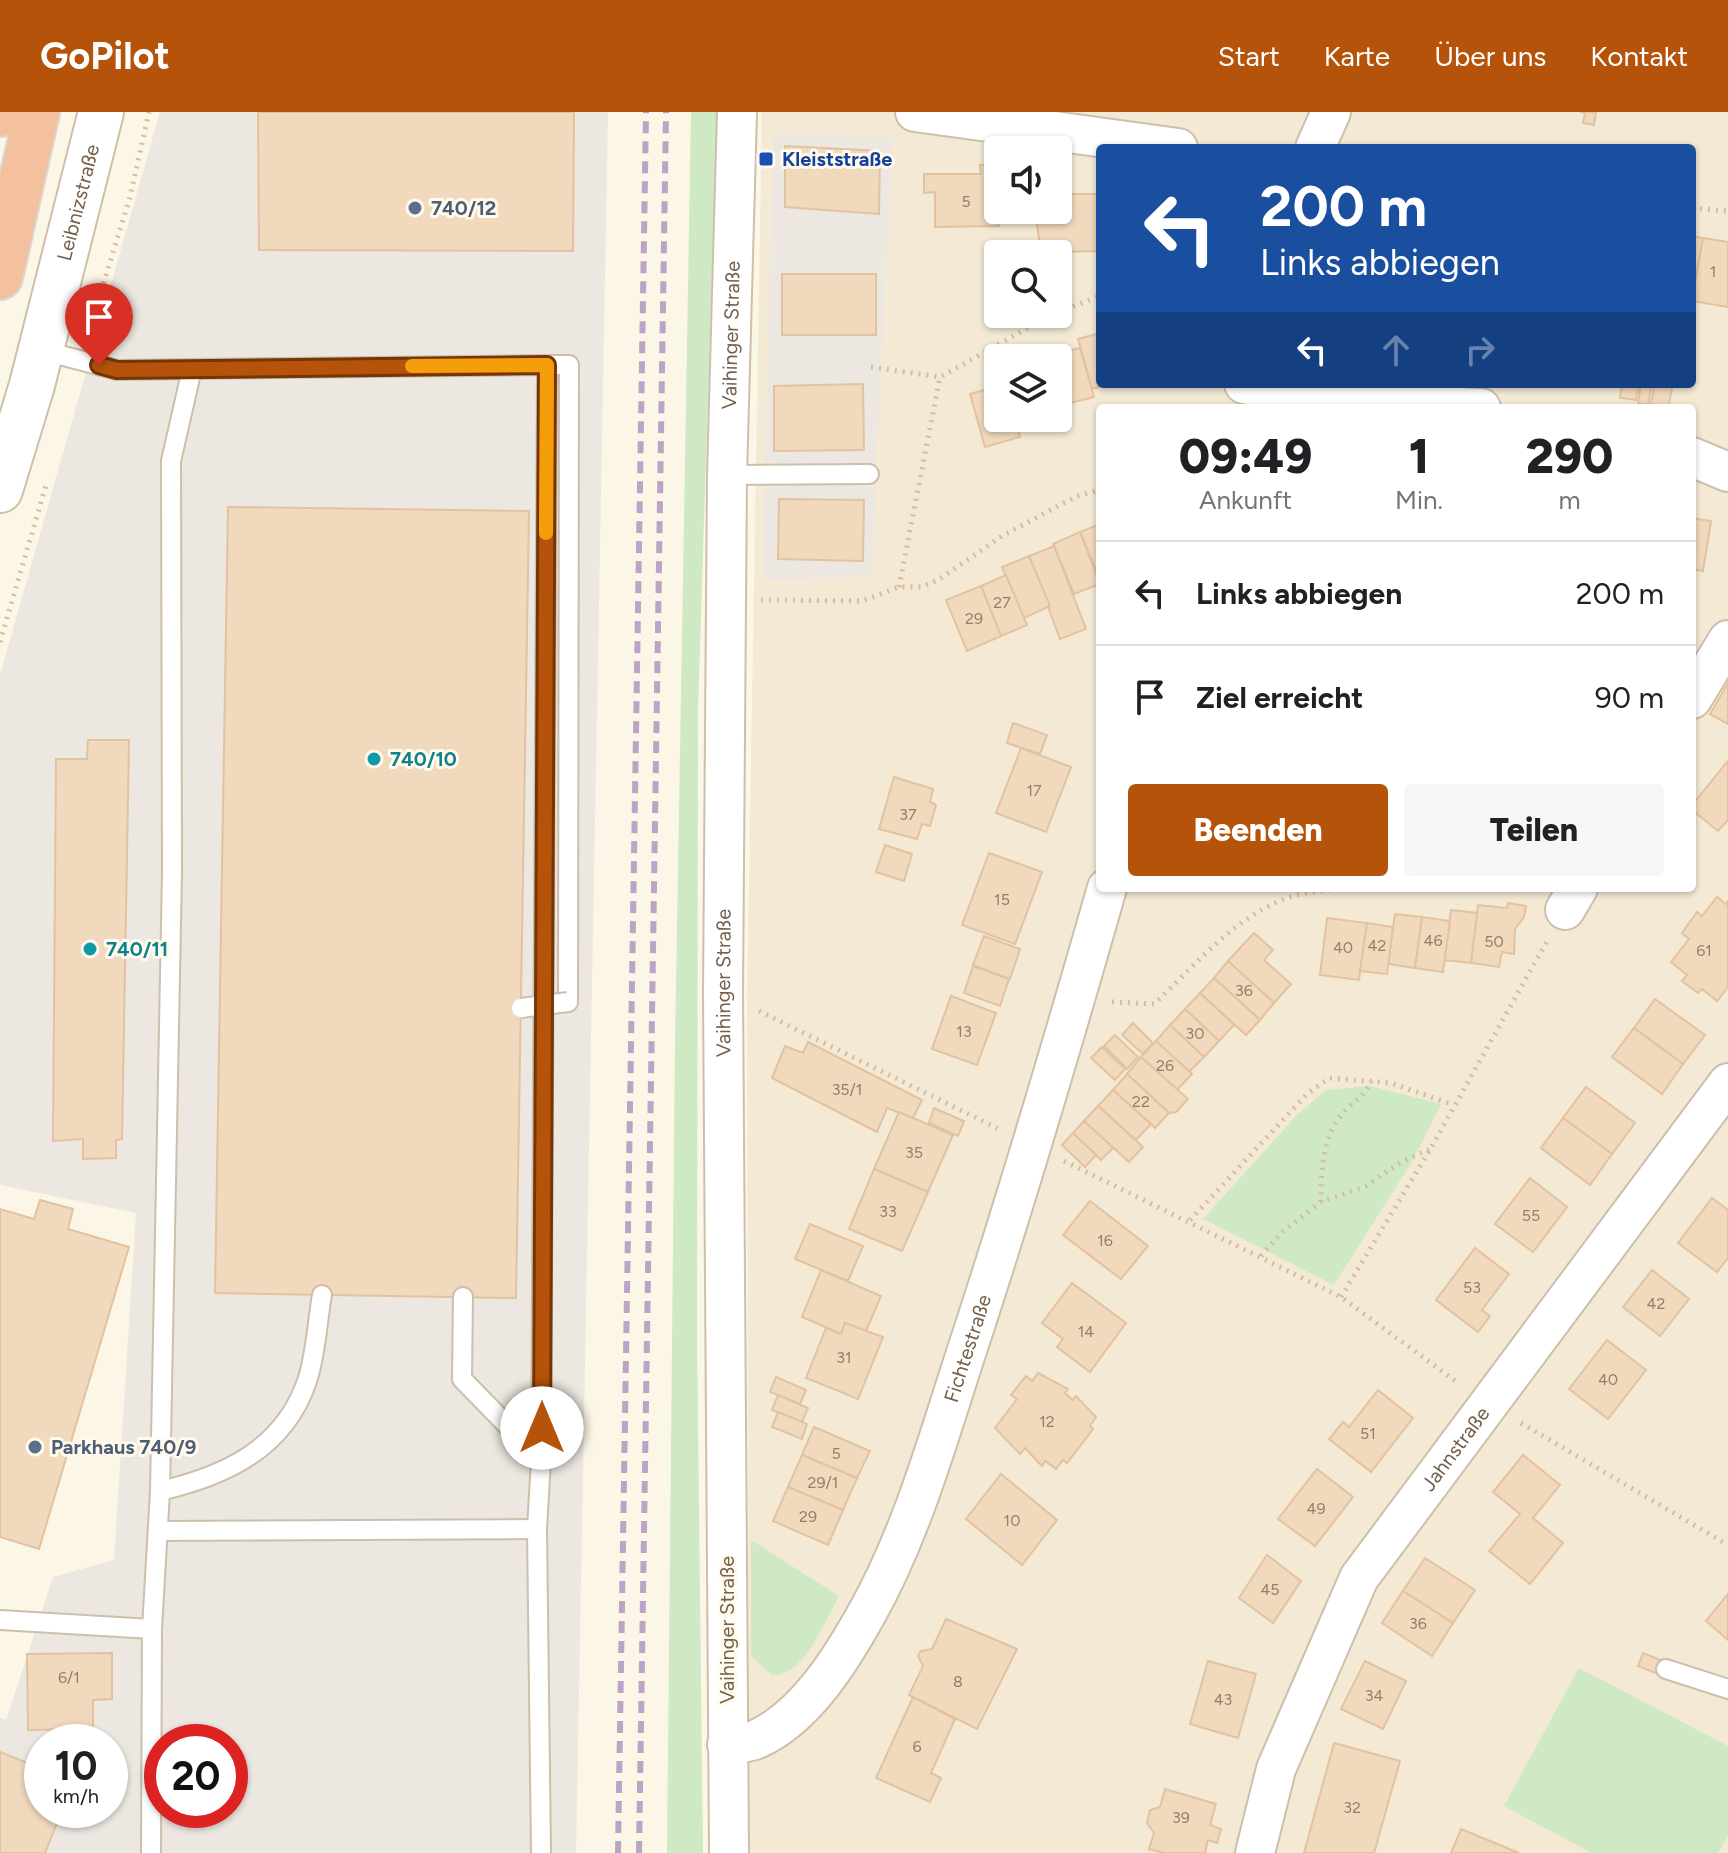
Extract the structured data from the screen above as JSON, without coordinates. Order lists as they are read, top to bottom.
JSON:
{
  "streets": {
    "street": [
      "Leibnizstraße",
      "Vaihinger Straße",
      "Fichtestraße",
      "Jahnstraße"
    ]
  },
  "crossings": [
    ["Vaihinger Straße", "Fichtestraße"]
  ],
  "places": {
    "transit": ["Kleiststraße"],
    "other": [
      "740/12",
      "740/10",
      "740/11",
      "Parkhaus 740/9"
    ]
  },
  "house_numbers": [
    "5",
    "1",
    "27",
    "29",
    "17",
    "37",
    "15",
    "46",
    "50",
    "42",
    "40",
    "61",
    "36",
    "13",
    "30",
    "26",
    "35/1",
    "22",
    "35",
    "33",
    "55",
    "16",
    "53",
    "42",
    "14",
    "31",
    "40",
    "12",
    "51",
    "5",
    "29/1",
    "49",
    "29",
    "10",
    "45",
    "36",
    "6/1",
    "8",
    "34",
    "43",
    "6",
    "32",
    "39"
  ],
  "page": {
    "header": "GoPilot",
    "nav": [
      "Start",
      "Karte",
      "Über uns",
      "Kontakt"
    ],
    "turn": ["200 m", "Links abbiegen"],
    "eta": [
      "09:49",
      "Ankunft",
      "1",
      "Min.",
      "290",
      "m"
    ],
    "list": [
      {
        "name": "Links abbiegen",
        "value": "200 m"
      },
      {
        "name": "Ziel erreicht",
        "value": "90 m"
      }
    ],
    "buttons": ["Beenden", "Teilen"],
    "speed": "10 km/h",
    "limit": "20"
  }
}
